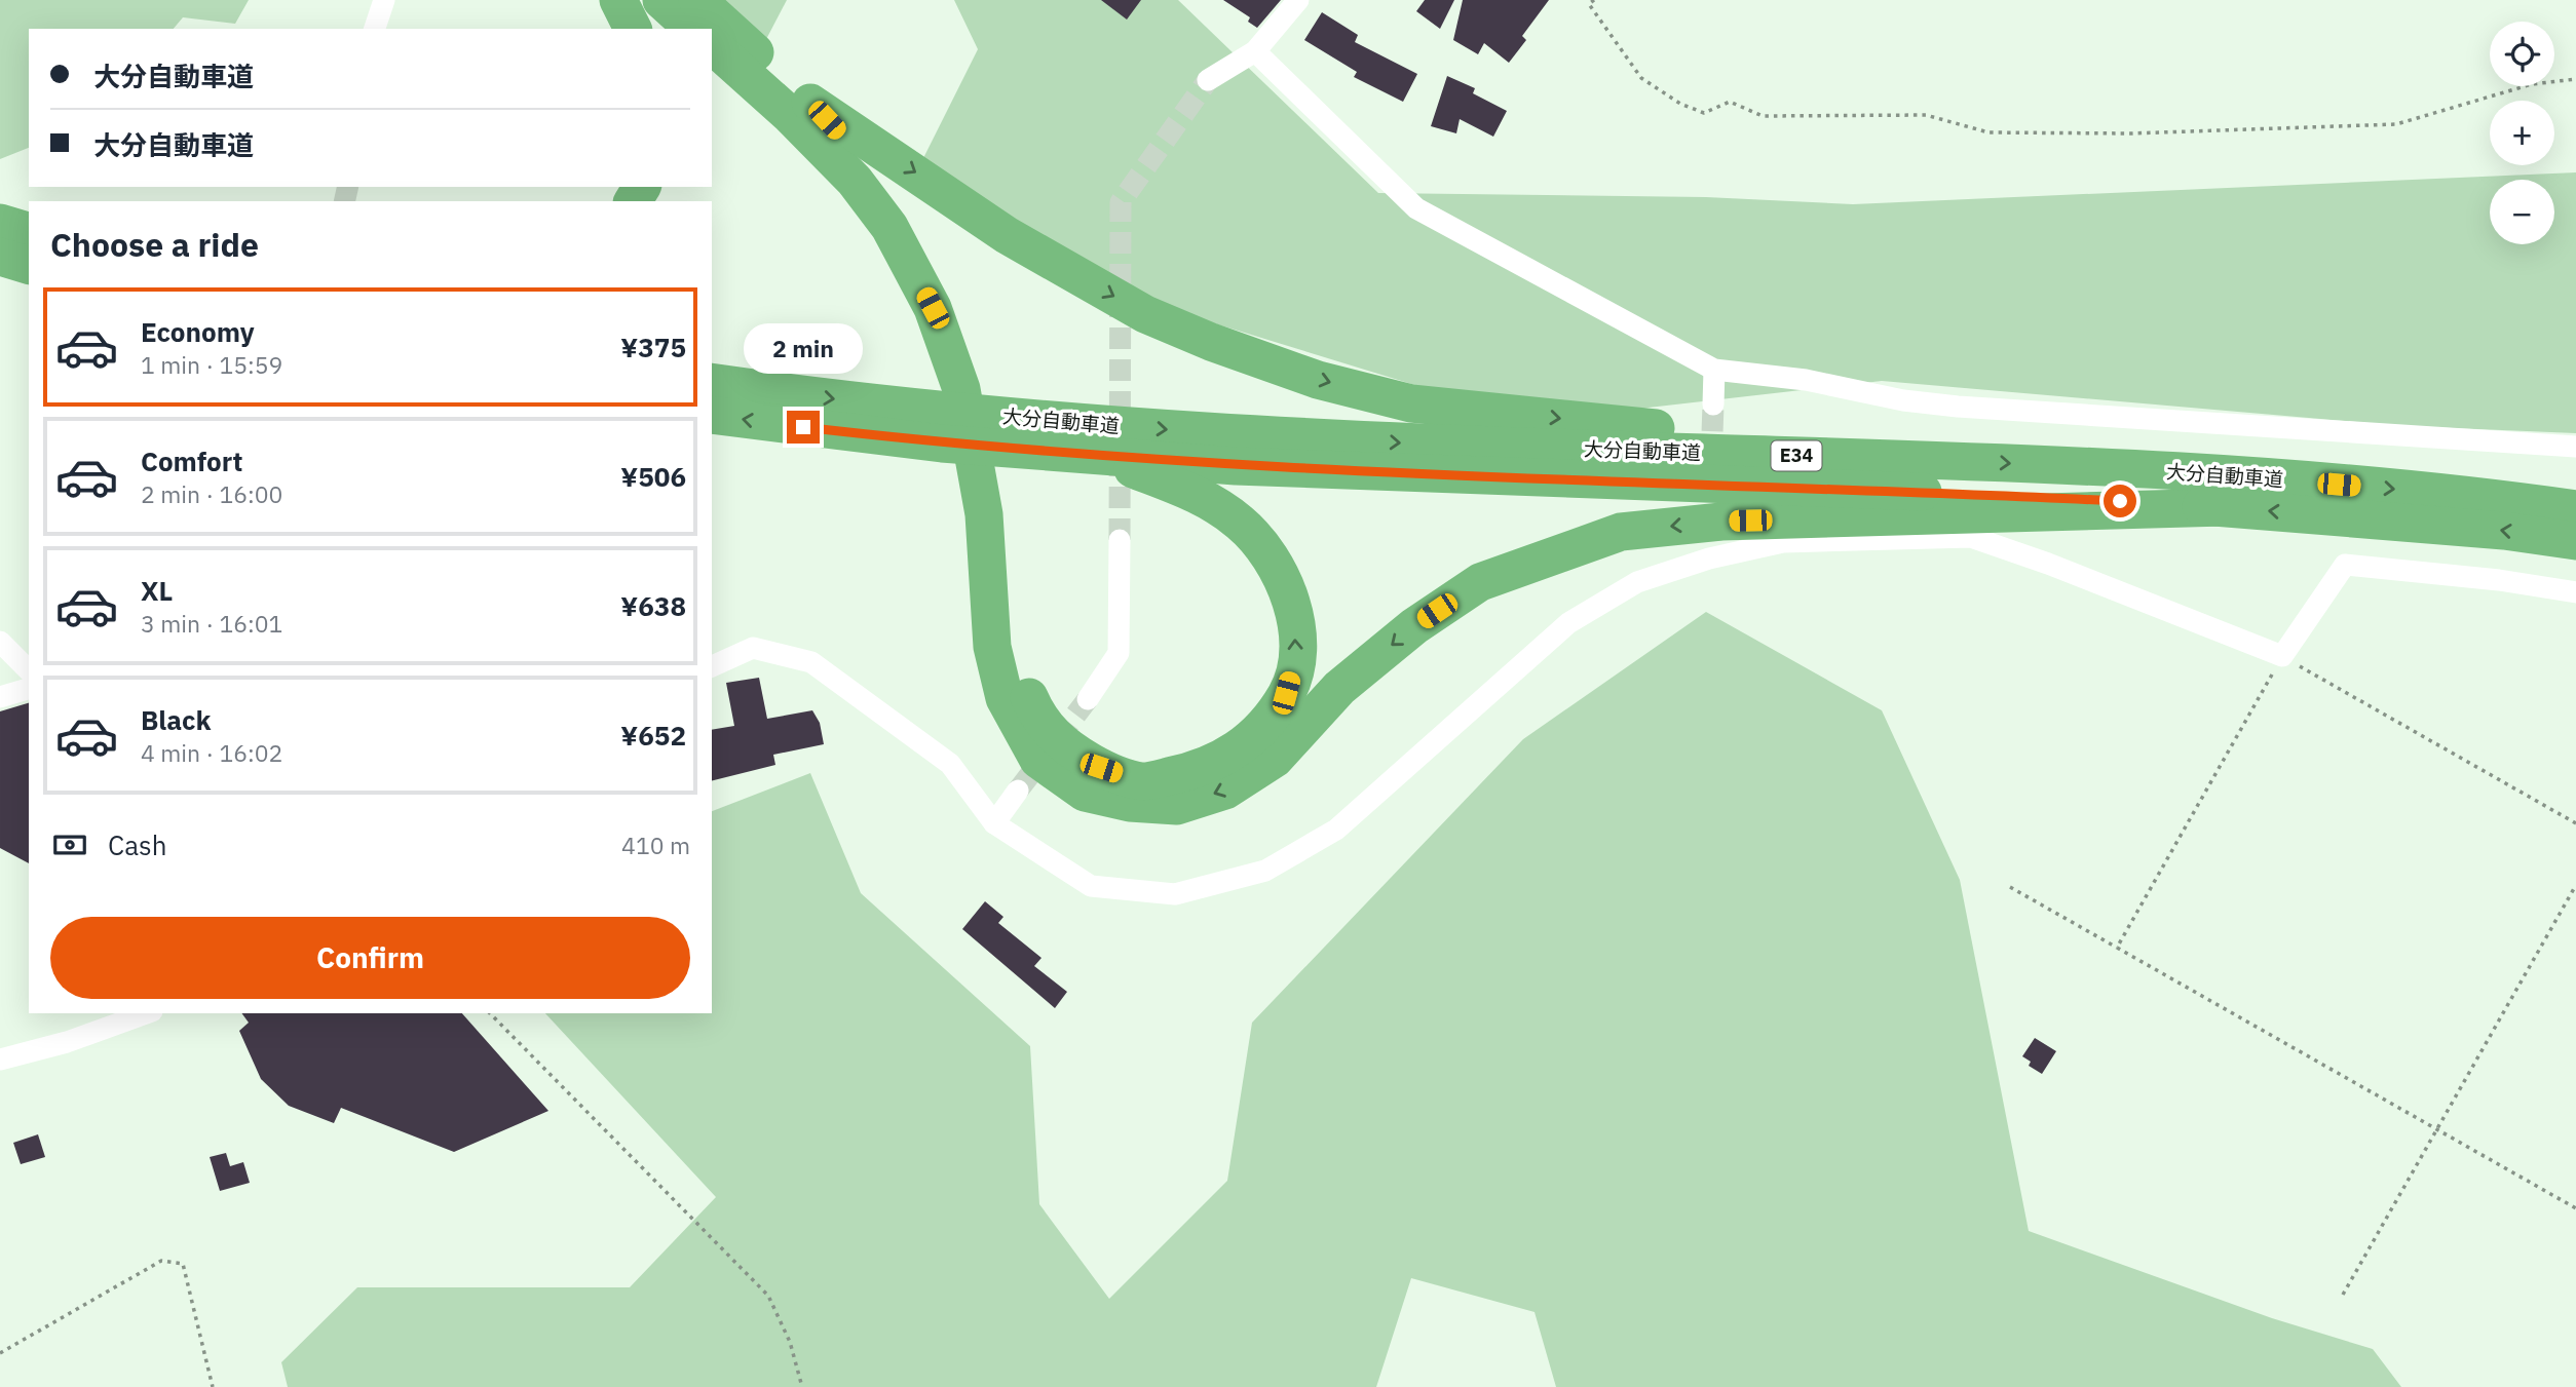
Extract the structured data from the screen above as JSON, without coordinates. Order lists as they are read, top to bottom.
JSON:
{
  "streets": {
    "highway": ["大分自動車道", "E34"]
  },
  "page": {
    "map_buttons": ["+", "−"],
    "banner": ["大分自動車道", "大分自動車道"],
    "heading": "Choose a ride",
    "list": [
      {
        "name": "Economy",
        "note": "1 min · 15:59",
        "value": "¥375"
      },
      {
        "name": "Comfort",
        "note": "2 min · 16:00",
        "value": "¥506"
      },
      {
        "name": "XL",
        "note": "3 min · 16:01",
        "value": "¥638"
      },
      {
        "name": "Black",
        "note": "4 min · 16:02",
        "value": "¥652"
      }
    ],
    "bubble": "2 min",
    "pay": ["Cash", "410 m"],
    "buttons": "Confirm"
  }
}
